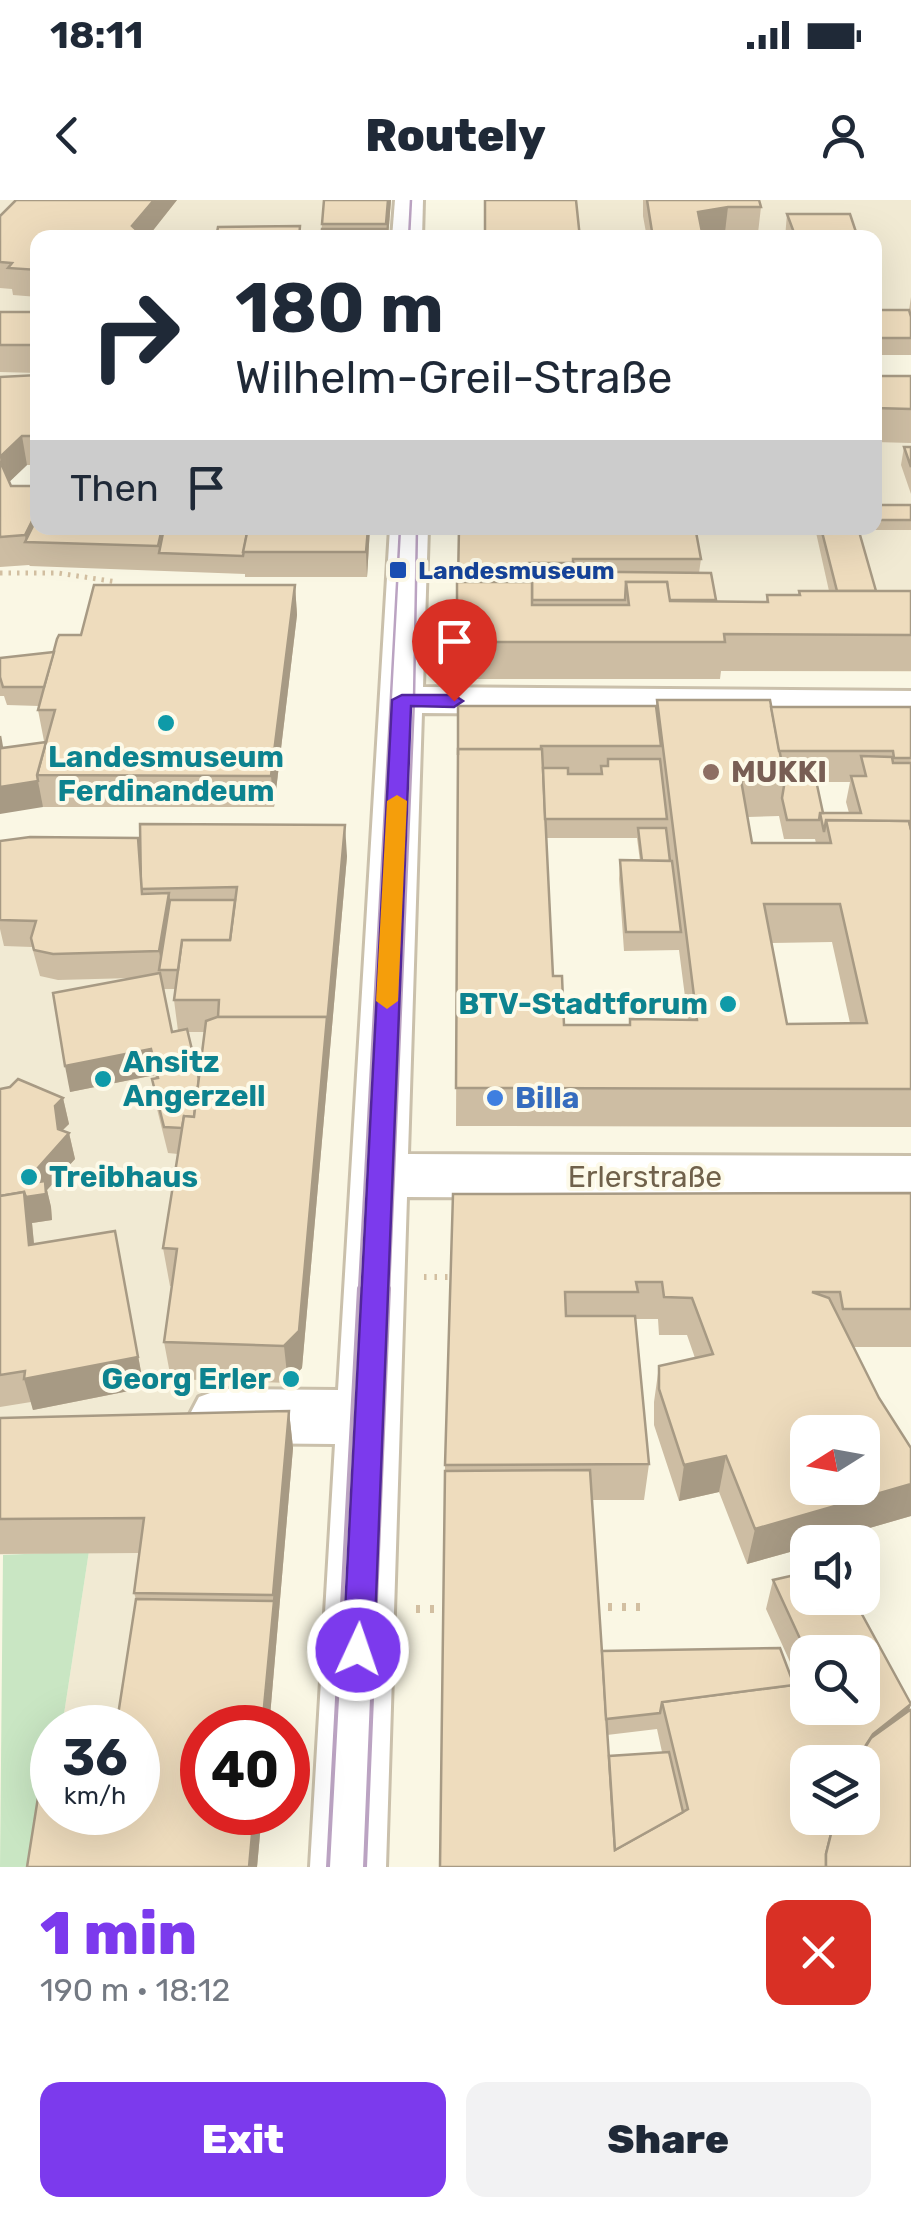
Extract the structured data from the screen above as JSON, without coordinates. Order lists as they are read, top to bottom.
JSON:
{
  "streets": {
    "street": ["Erlerstraße"]
  },
  "places": {
    "transit": ["Landesmuseum"],
    "other": [
      "Landesmuseum Ferdinandeum",
      "MUKKI",
      "BTV-Stadtforum",
      "Ansitz Angerzell",
      "Billa",
      "Treibhaus",
      "Georg Erler"
    ]
  },
  "north": "left",
  "page": {
    "status": "18:11",
    "header": "Routely",
    "turn": ["180 m", "Wilhelm-Greil-Straße"],
    "then": "Then",
    "speed": "36 km/h",
    "limit": "40",
    "heading": ["1 min", "190 m · 18:12"],
    "buttons": ["Exit", "Share"]
  }
}
